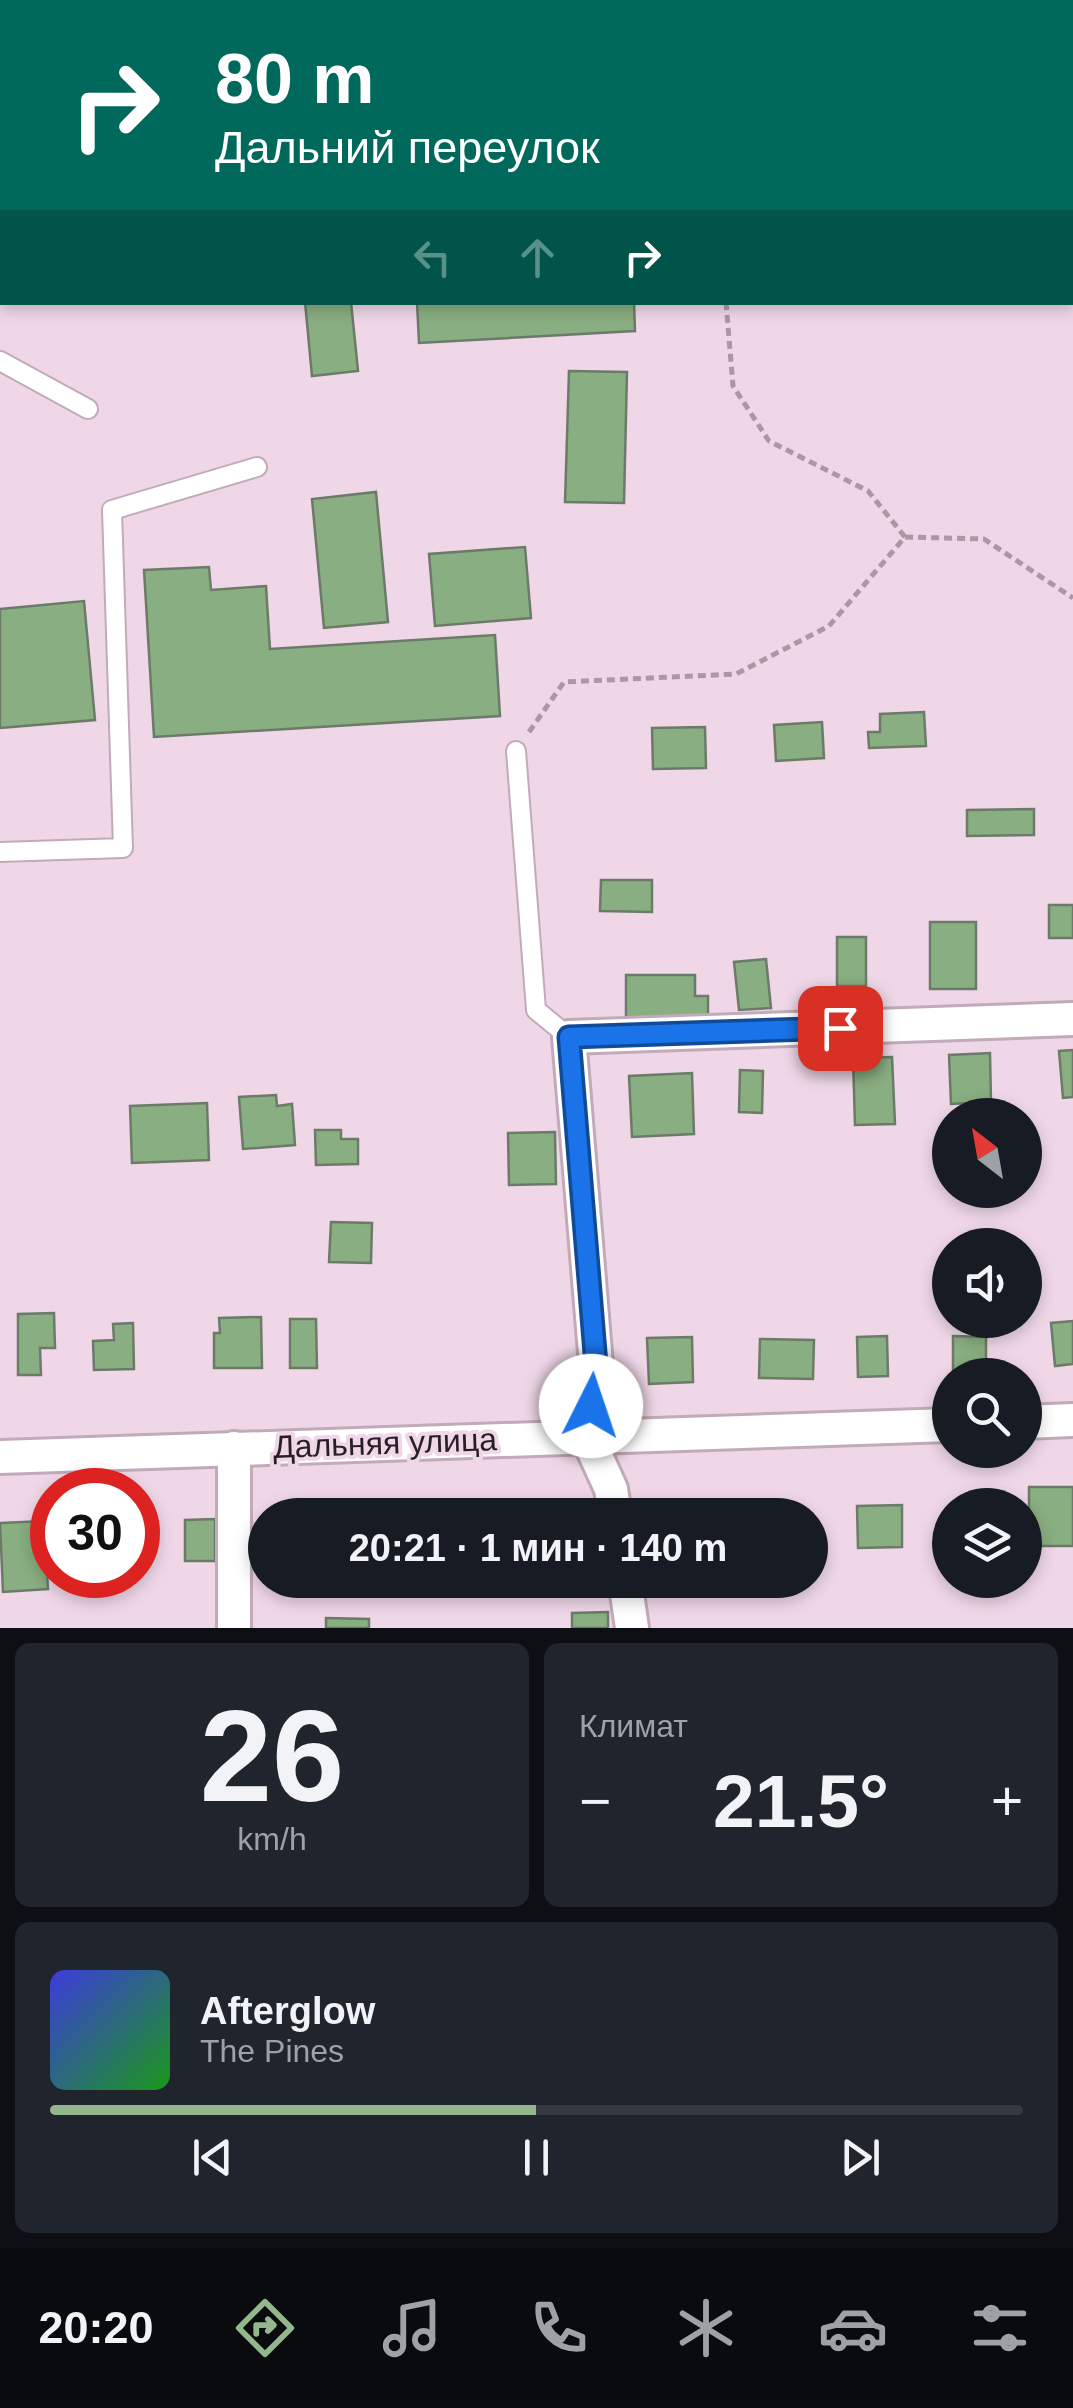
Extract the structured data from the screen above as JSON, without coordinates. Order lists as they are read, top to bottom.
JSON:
{
  "streets": {
    "street": ["Дальняя улица"]
  },
  "north": "top left",
  "page": {
    "turn": ["80 m", "Дальний переулок"],
    "limit": "30",
    "trip": "20:21 · 1 мин · 140 m",
    "tile": [
      ["26", "km/h"],
      "Климат"
    ],
    "heat": ["−", "21.5°", "+"],
    "song": ["Afterglow", "The Pines"],
    "tabs": "20:20"
  }
}
